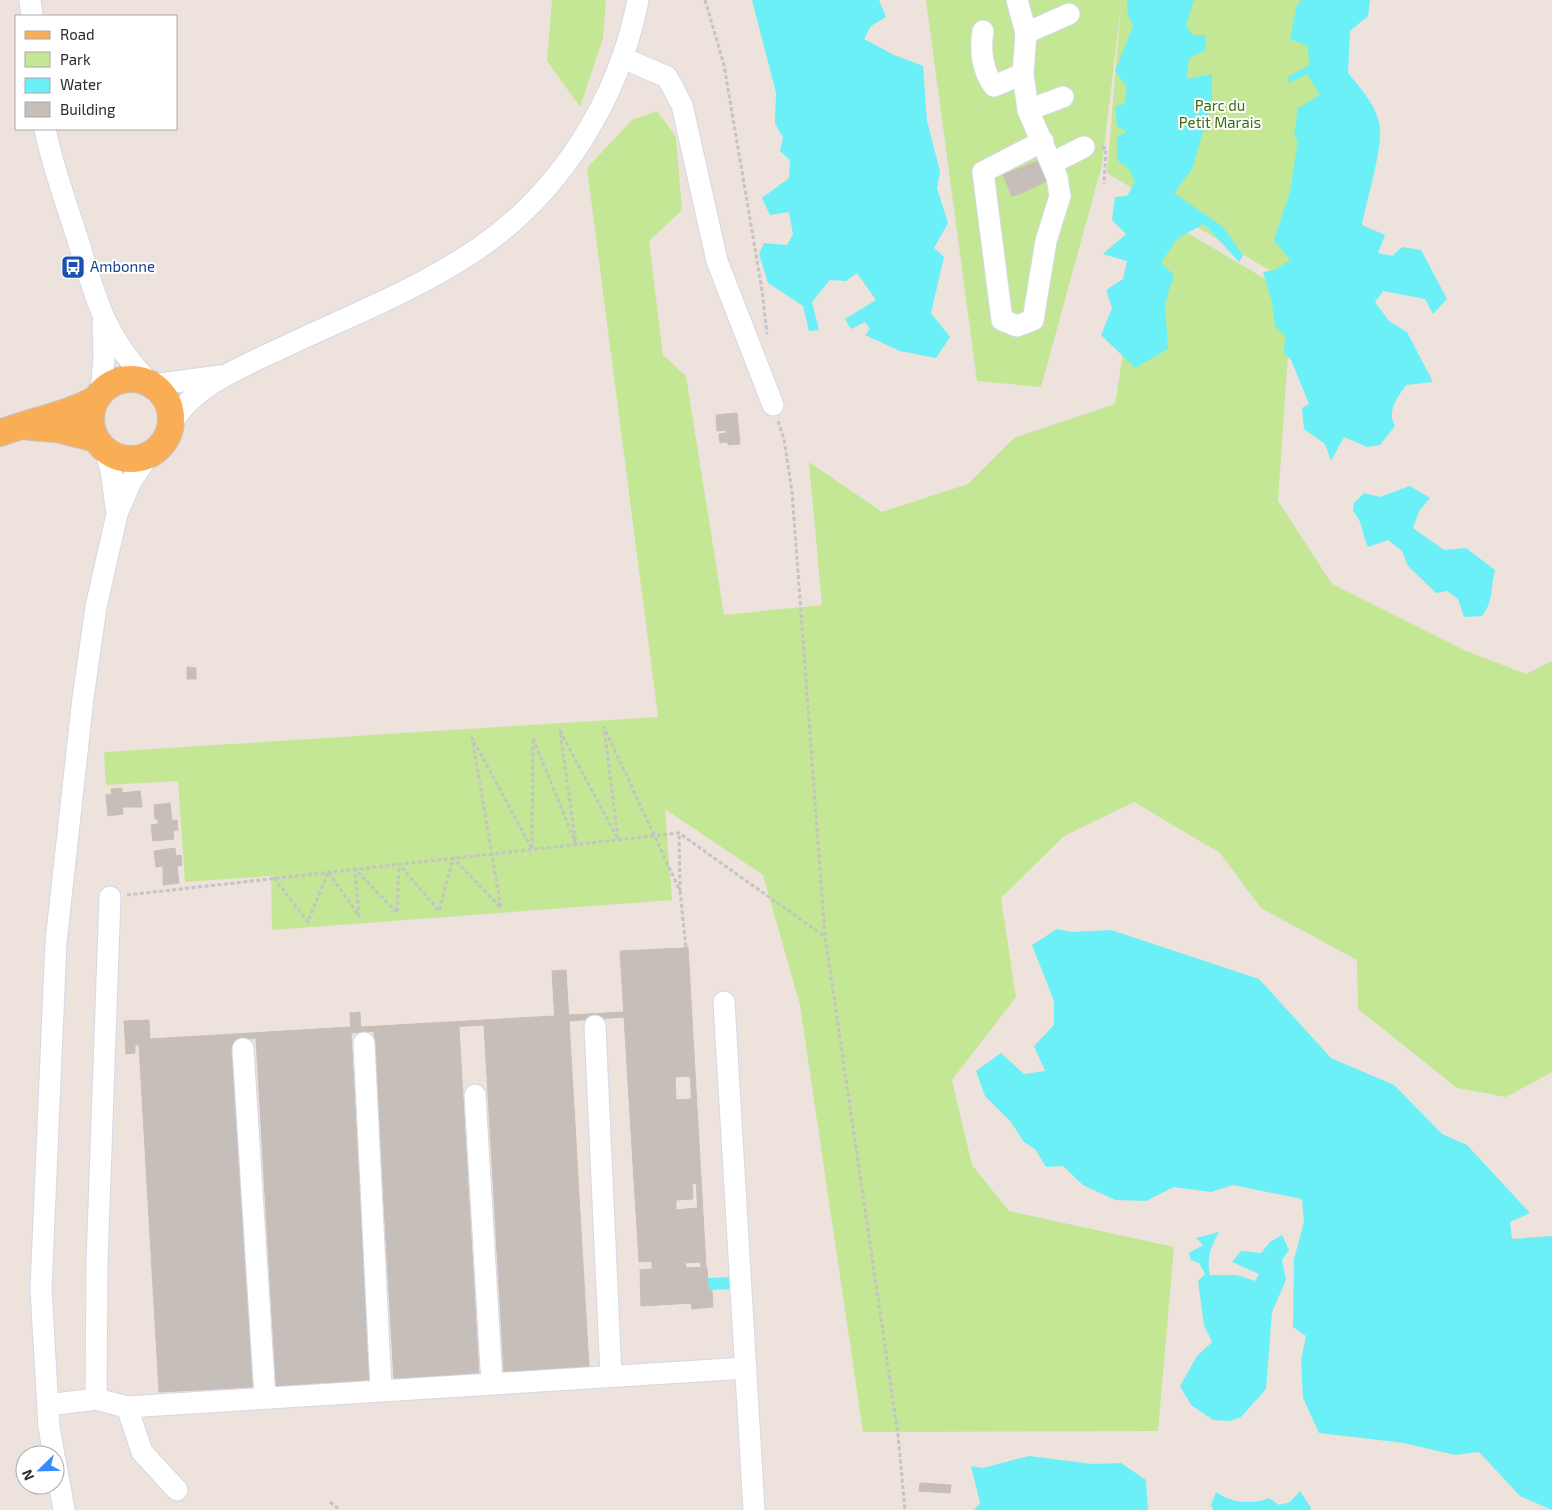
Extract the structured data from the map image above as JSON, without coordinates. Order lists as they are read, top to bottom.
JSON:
{
  "parks": ["Parc du Petit Marais"],
  "places": {
    "bus stop": ["Ambonne"]
  },
  "legend": [
    "Road",
    "Park",
    "Water",
    "Building"
  ],
  "north": "bottom left"
}
